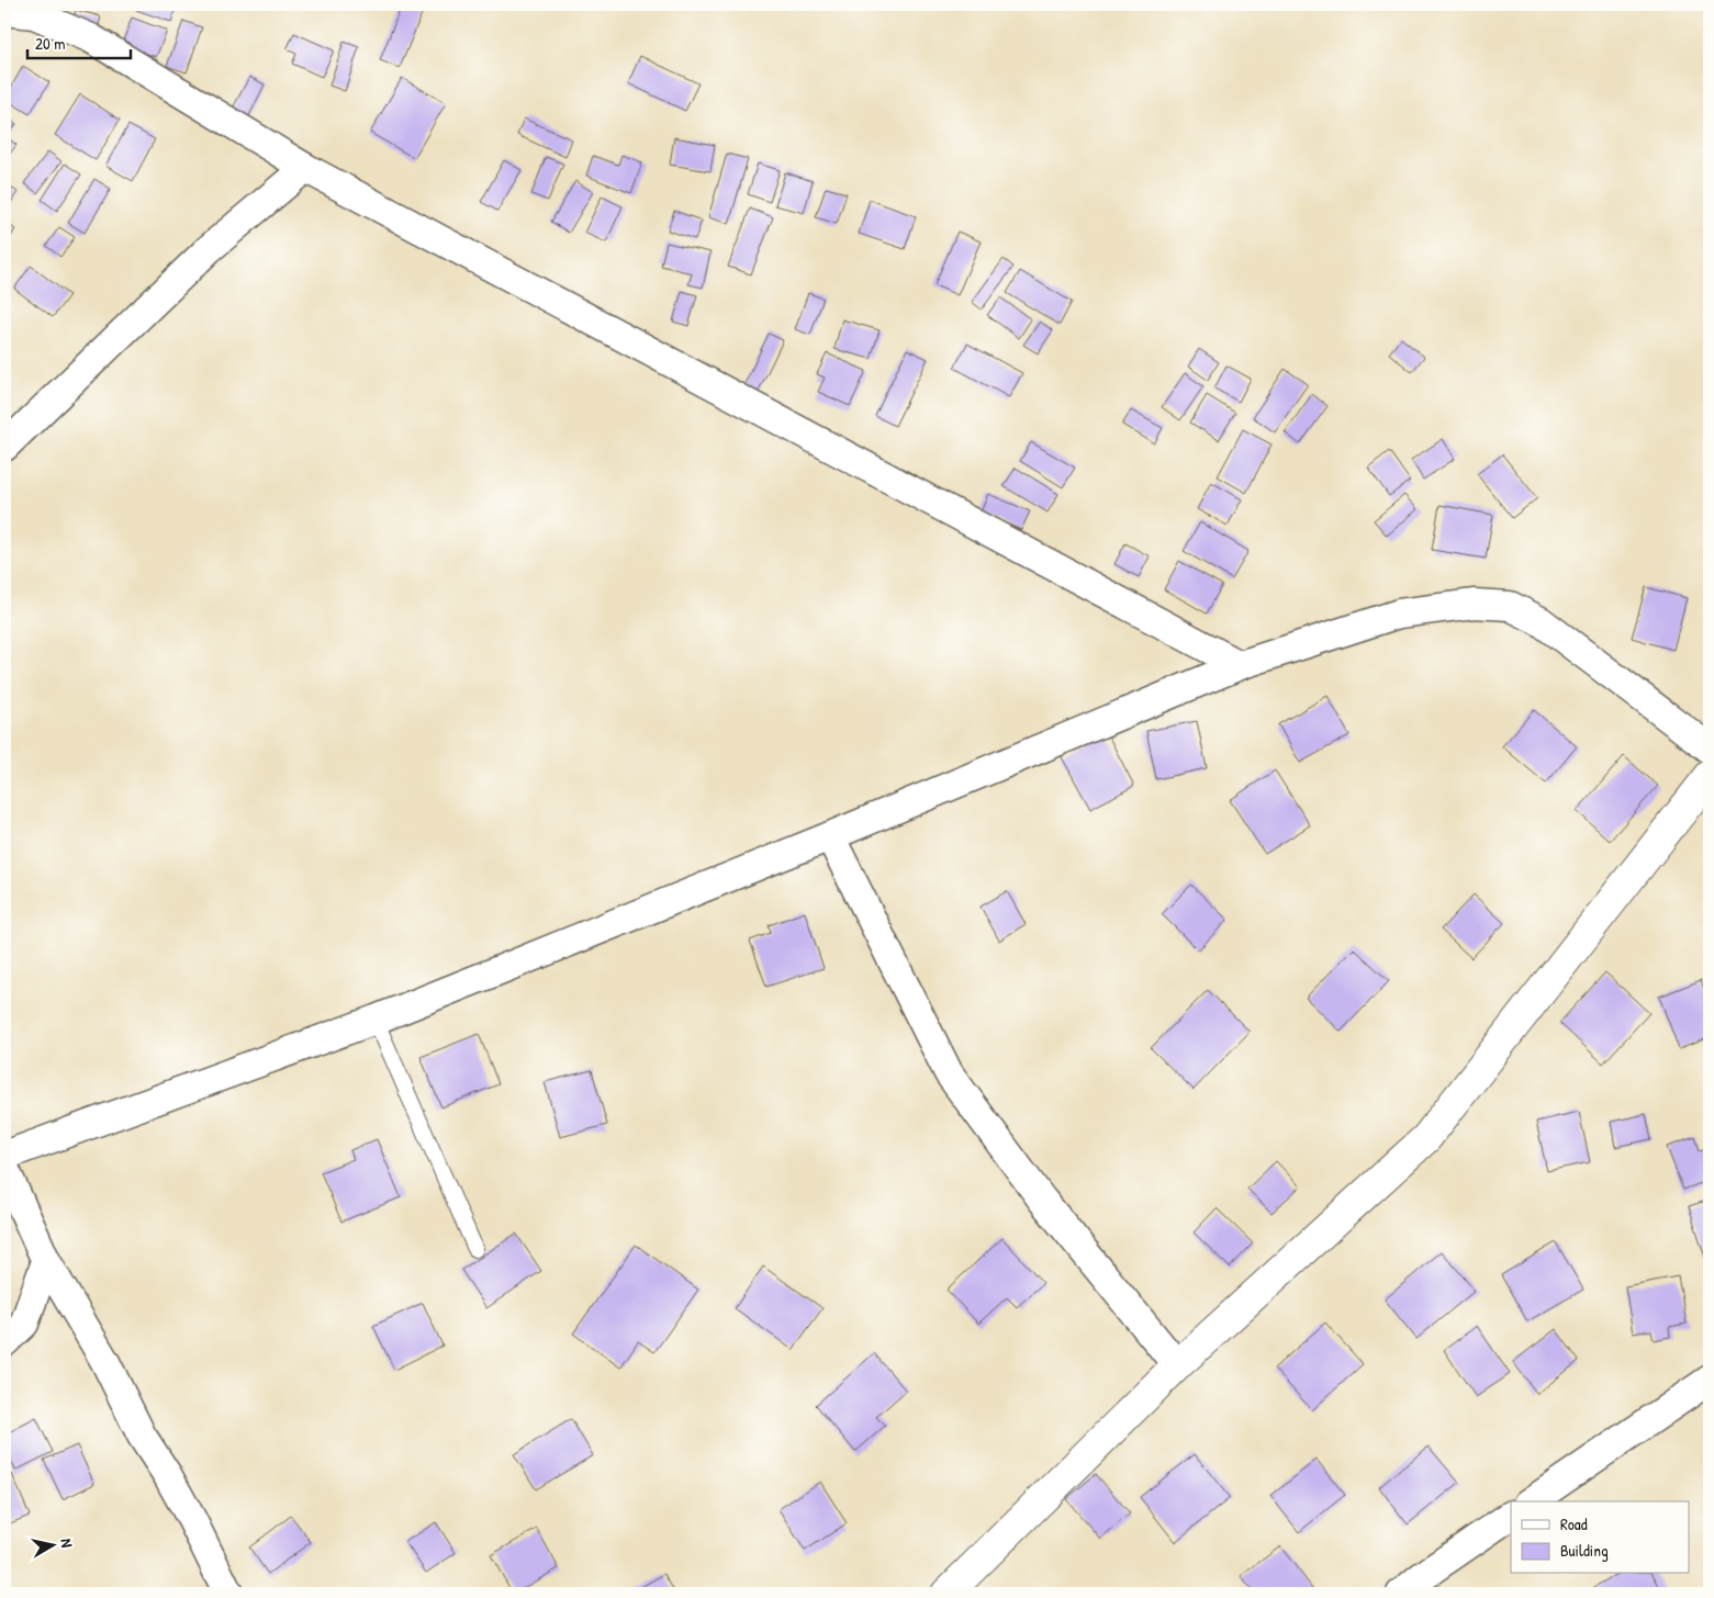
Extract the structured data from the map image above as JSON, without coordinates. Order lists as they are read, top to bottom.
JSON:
{
  "legend": ["Road", "Building"],
  "scale_bar": "20 m",
  "north": "right"
}
